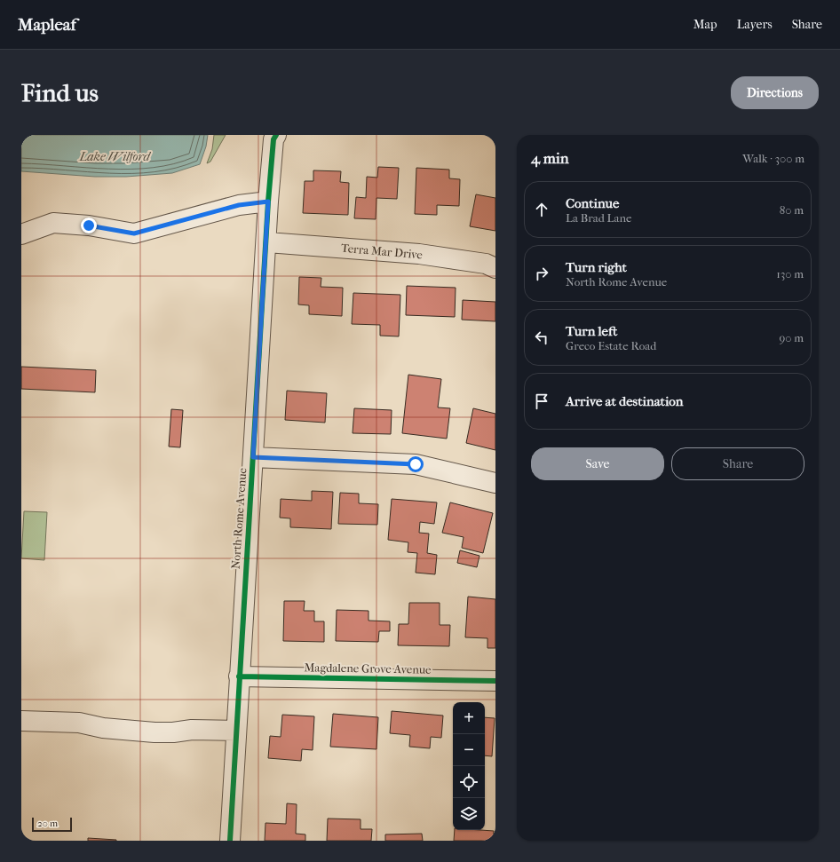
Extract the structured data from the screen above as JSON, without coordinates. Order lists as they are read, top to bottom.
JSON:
{
  "streets": {
    "street": ["Terra Mar Drive", "North Rome Avenue", "Magdalene Grove Avenue"]
  },
  "crossings": [
    ["Terra Mar Drive", "North Rome Avenue"],
    ["North Rome Avenue", "Magdalene Grove Avenue"]
  ],
  "water": ["Lake Wilford"],
  "scale_bar": "20 m",
  "page": {
    "header": "Mapleaf",
    "nav": ["Map", "Layers", "Share"],
    "buttons": [
      "Directions",
      ["Save", "Share"]
    ],
    "title": "Find us",
    "heading": ["4 min", "Walk · 300 m"],
    "list": [
      ["Continue", "La Brad Lane", "80 m"],
      ["Turn right", "North Rome Avenue", "130 m"],
      ["Turn left", "Greco Estate Road", "90 m"],
      "Arrive at destination"
    ],
    "map_buttons": ["+", "−"],
    "scale": "20 m"
  }
}
